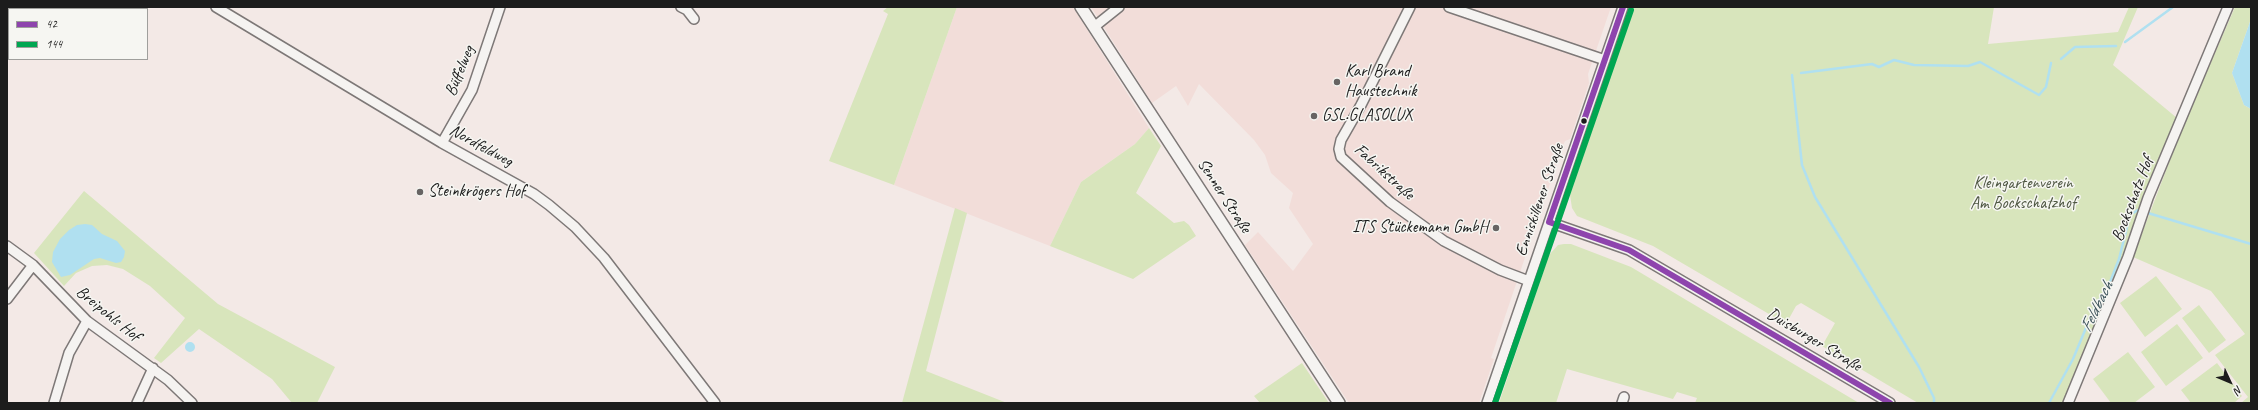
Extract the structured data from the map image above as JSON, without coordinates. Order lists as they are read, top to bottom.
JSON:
{
  "streets": {
    "street": [
      "Büffelweg",
      "Nordfeldweg",
      "Fabrikstraße",
      "Senner Straße",
      "Bockschatz Hof",
      "Enniskillener Straße",
      "Breipohls Hof",
      "Duisburger Straße"
    ]
  },
  "crossings": [
    ["Büffelweg", "Nordfeldweg"],
    ["Fabrikstraße", "Enniskillener Straße"],
    ["Enniskillener Straße", "Duisburger Straße"]
  ],
  "water": ["Feldbach"],
  "parks": ["Kleingartenverein Am Bockschatzhof"],
  "places": [
    "Karl Brand Haustechnik",
    "GSL.GLASOLUX",
    "Steinkrögers Hof",
    "ITS Stückemann GmbH"
  ],
  "lines": ["transit line 42", "transit line 144"],
  "legend": ["42", "144"],
  "north": "bottom right"
}
